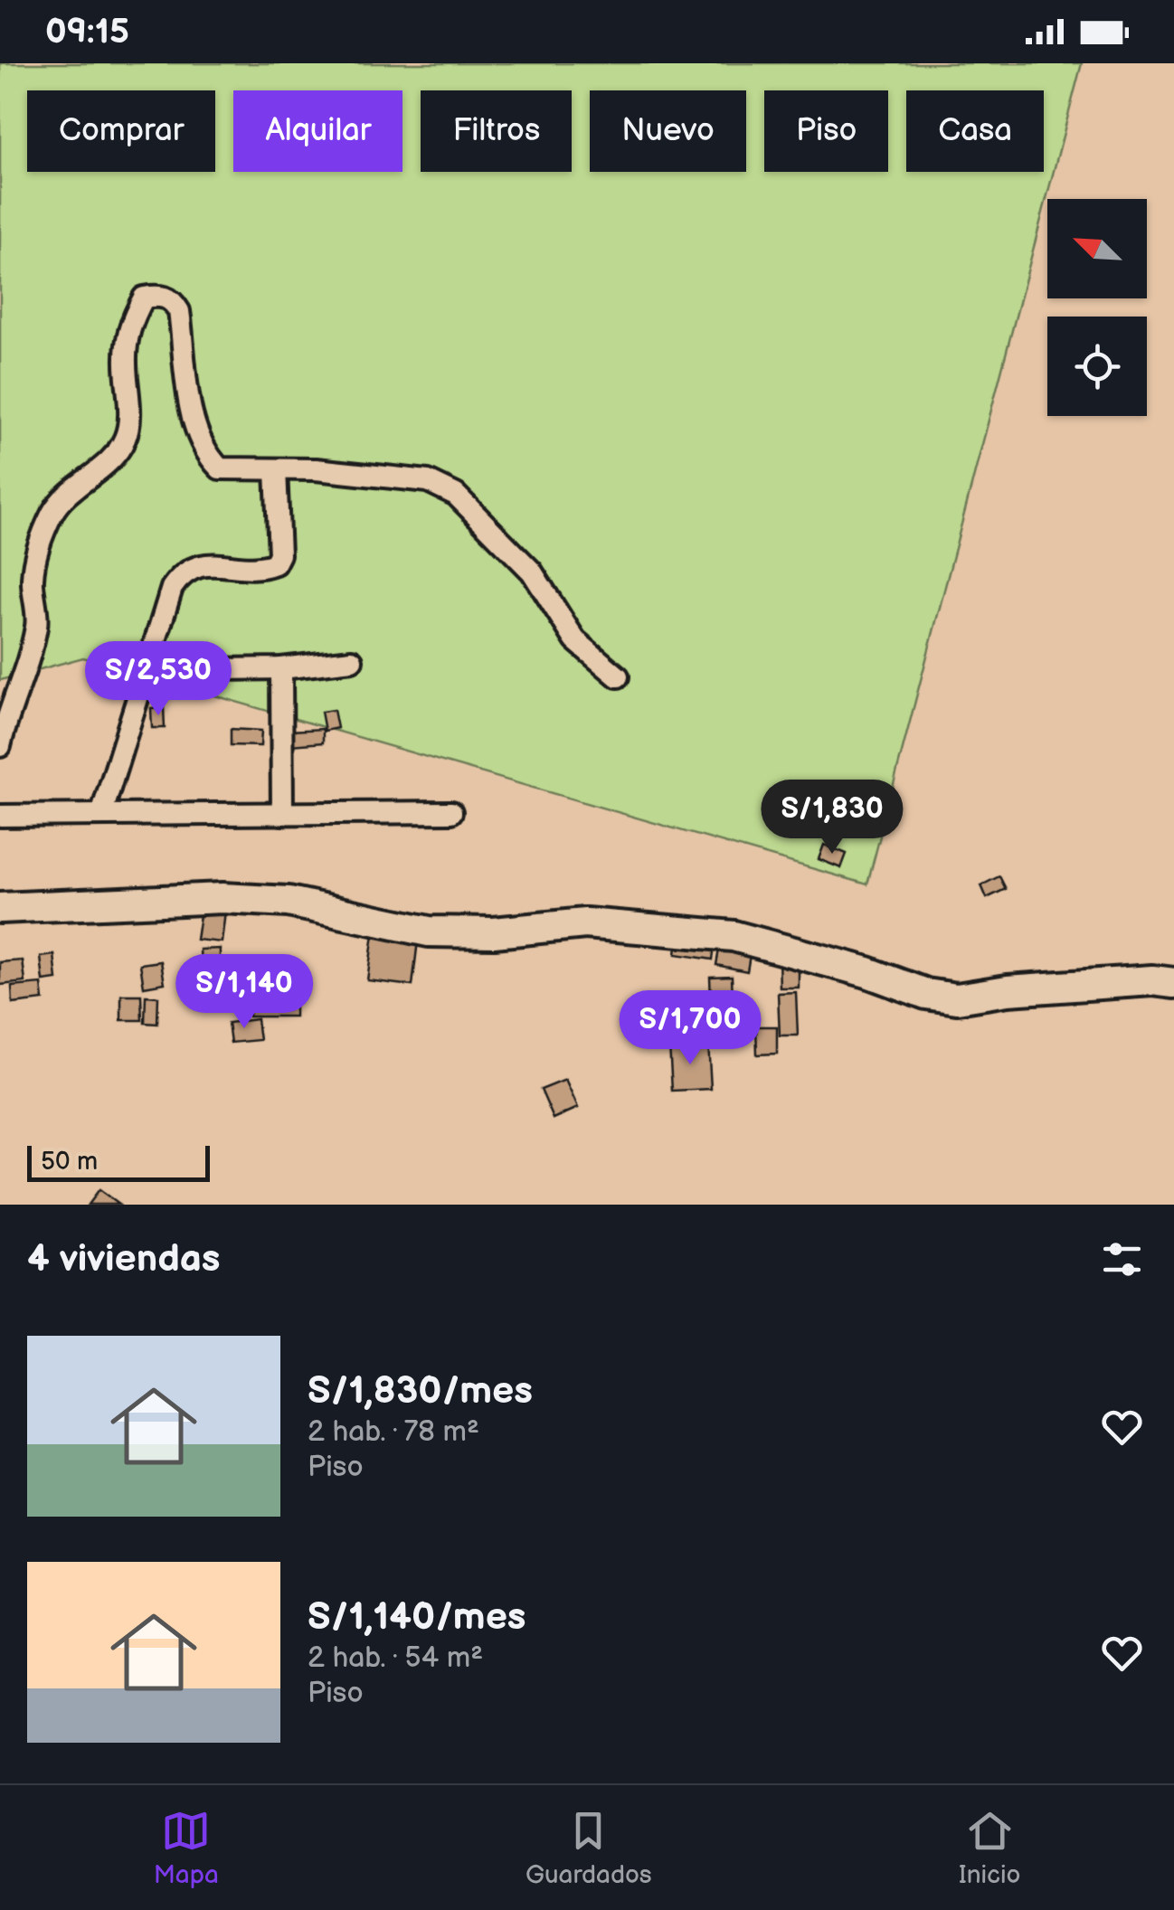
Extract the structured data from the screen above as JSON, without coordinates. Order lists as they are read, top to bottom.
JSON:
{
  "scale_bar": "50 m",
  "north": "top left",
  "page": {
    "status": "09:15",
    "chip": [
      "Comprar",
      "Alquilar",
      "Filtros",
      "Nuevo",
      "Piso",
      "Casa"
    ],
    "price": [
      "S/2,530",
      "S/1,830",
      "S/1,140",
      "S/1,700"
    ],
    "scale": "50 m",
    "heading": "4 viviendas",
    "list": [
      {
        "name": "S/1,830/mes",
        "note": "2 hab. · 78 m² · Piso"
      },
      {
        "name": "S/1,140/mes",
        "note": "2 hab. · 54 m² · Piso"
      }
    ],
    "tabs": ["Mapa", "Guardados", "Inicio"]
  }
}
